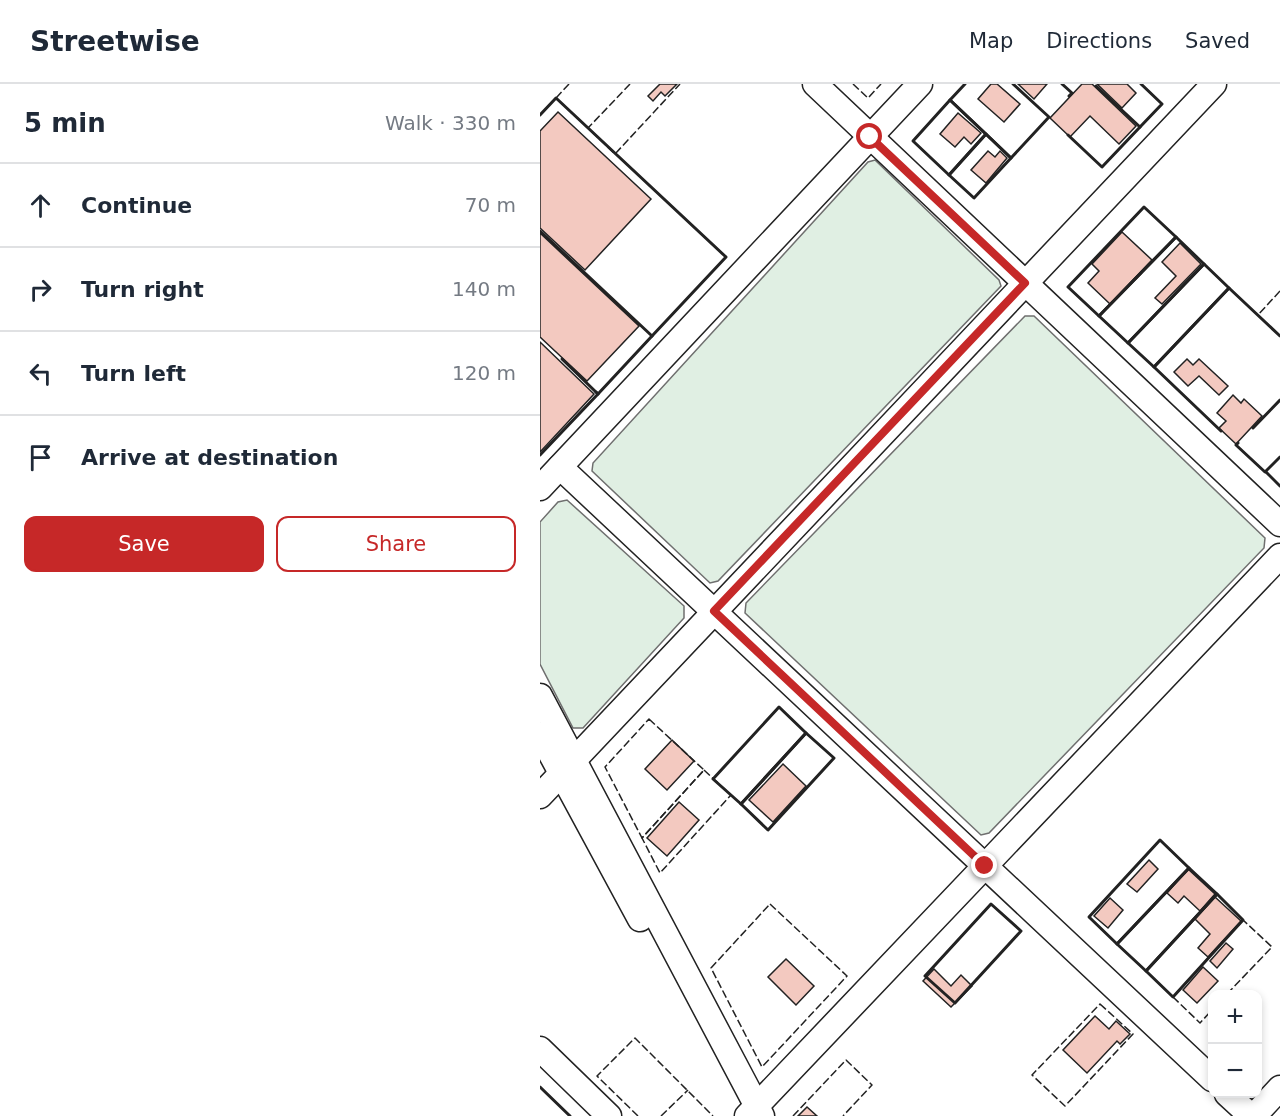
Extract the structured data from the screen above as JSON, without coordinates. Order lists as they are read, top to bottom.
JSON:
{
  "page": {
    "header": "Streetwise",
    "nav": ["Map", "Directions", "Saved"],
    "heading": ["5 min", "Walk · 330 m"],
    "list": [
      ["Continue", "70 m"],
      ["Turn right", "140 m"],
      ["Turn left", "120 m"],
      "Arrive at destination"
    ],
    "buttons": ["Save", "Share"],
    "map_buttons": ["+", "−"]
  }
}
